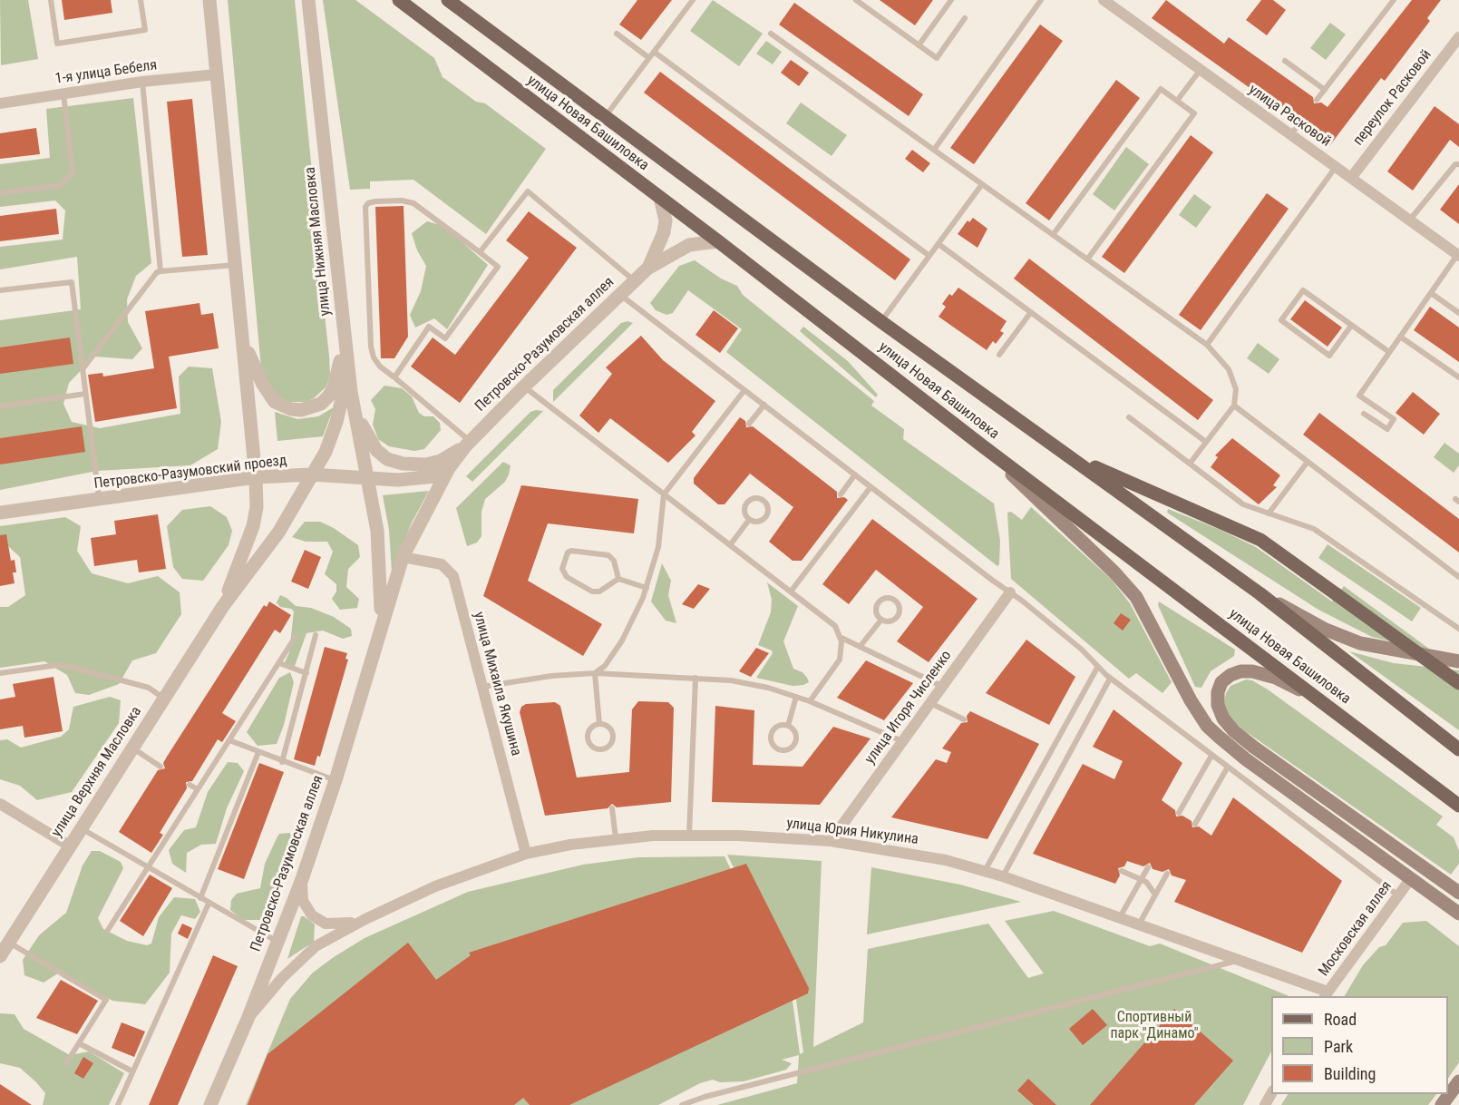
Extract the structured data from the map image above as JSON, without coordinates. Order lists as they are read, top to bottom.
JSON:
{
  "streets": {
    "main road": ["улица Новая Башиловка"],
    "street": [
      "1-я улица Бебеля",
      "переулок Расковой",
      "улица Расковой",
      "улица Нижняя Масловка",
      "Петровско-Разумовская аллея",
      "Петровско-Разумовский проезд",
      "улица Михаила Якушина",
      "улица Игоря Численко",
      "улица Верхняя Масловка",
      "улица Юрия Никулина",
      "Московская аллея"
    ]
  },
  "crossings": [
    ["переулок Расковой", "улица Расковой"],
    ["улица Новая Башиловка", "Петровско-Разумовская аллея"],
    ["улица Нижняя Масловка", "Петровско-Разумовская аллея"],
    ["улица Нижняя Масловка", "Петровско-Разумовский проезд"],
    ["улица Нижняя Масловка", "улица Верхняя Масловка"],
    ["Петровско-Разумовская аллея", "Петровско-Разумовский проезд"],
    ["Петровско-Разумовская аллея", "улица Михаила Якушина"],
    ["Петровско-Разумовская аллея", "улица Юрия Никулина"],
    ["Петровско-Разумовский проезд", "улица Верхняя Масловка"],
    ["улица Михаила Якушина", "улица Юрия Никулина"],
    ["улица Игоря Численко", "улица Юрия Никулина"],
    ["улица Юрия Никулина", "Московская аллея"]
  ],
  "parks": ["Спортивный парк \"Динамо\""],
  "legend": ["Road", "Park", "Building"]
}
